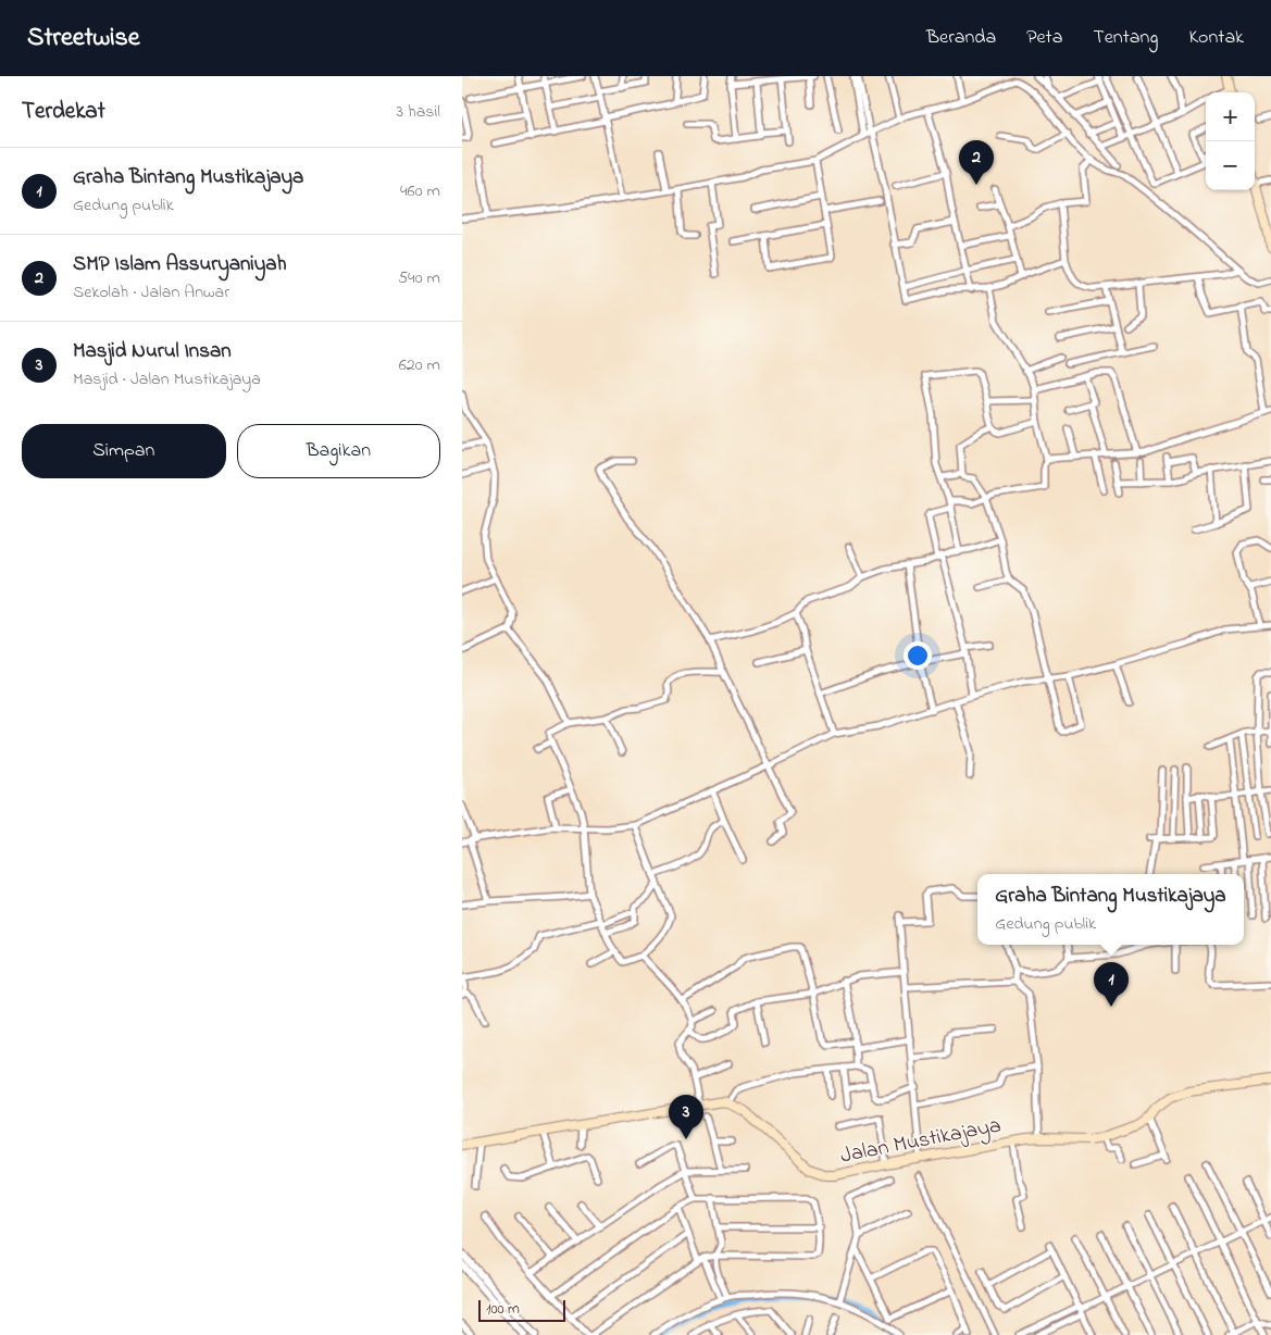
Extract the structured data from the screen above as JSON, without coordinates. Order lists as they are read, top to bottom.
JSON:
{
  "streets": {
    "main road": ["Jalan Mustikajaya"]
  },
  "scale_bar": "100 m",
  "page": {
    "header": "Streetwise",
    "nav": [
      "Beranda",
      "Peta",
      "Tentang",
      "Kontak"
    ],
    "heading": ["Terdekat", "3 hasil"],
    "map_buttons": ["+", "−"],
    "pins": ["2", "1", "3"],
    "list": [
      {
        "mark": "1",
        "name": "Graha Bintang Mustikajaya",
        "note": "Gedung publik",
        "value": "460 m"
      },
      {
        "mark": "2",
        "name": "SMP Islam Assuryaniyah",
        "note": "Sekolah · Jalan Anwar",
        "value": "540 m"
      },
      {
        "mark": "3",
        "name": "Masjid Nurul Insan",
        "note": "Masjid · Jalan Mustikajaya",
        "value": "620 m"
      }
    ],
    "buttons": ["Simpan", "Bagikan"],
    "popup": ["Graha Bintang Mustikajaya", "Gedung publik"],
    "scale": "100 m"
  }
}
